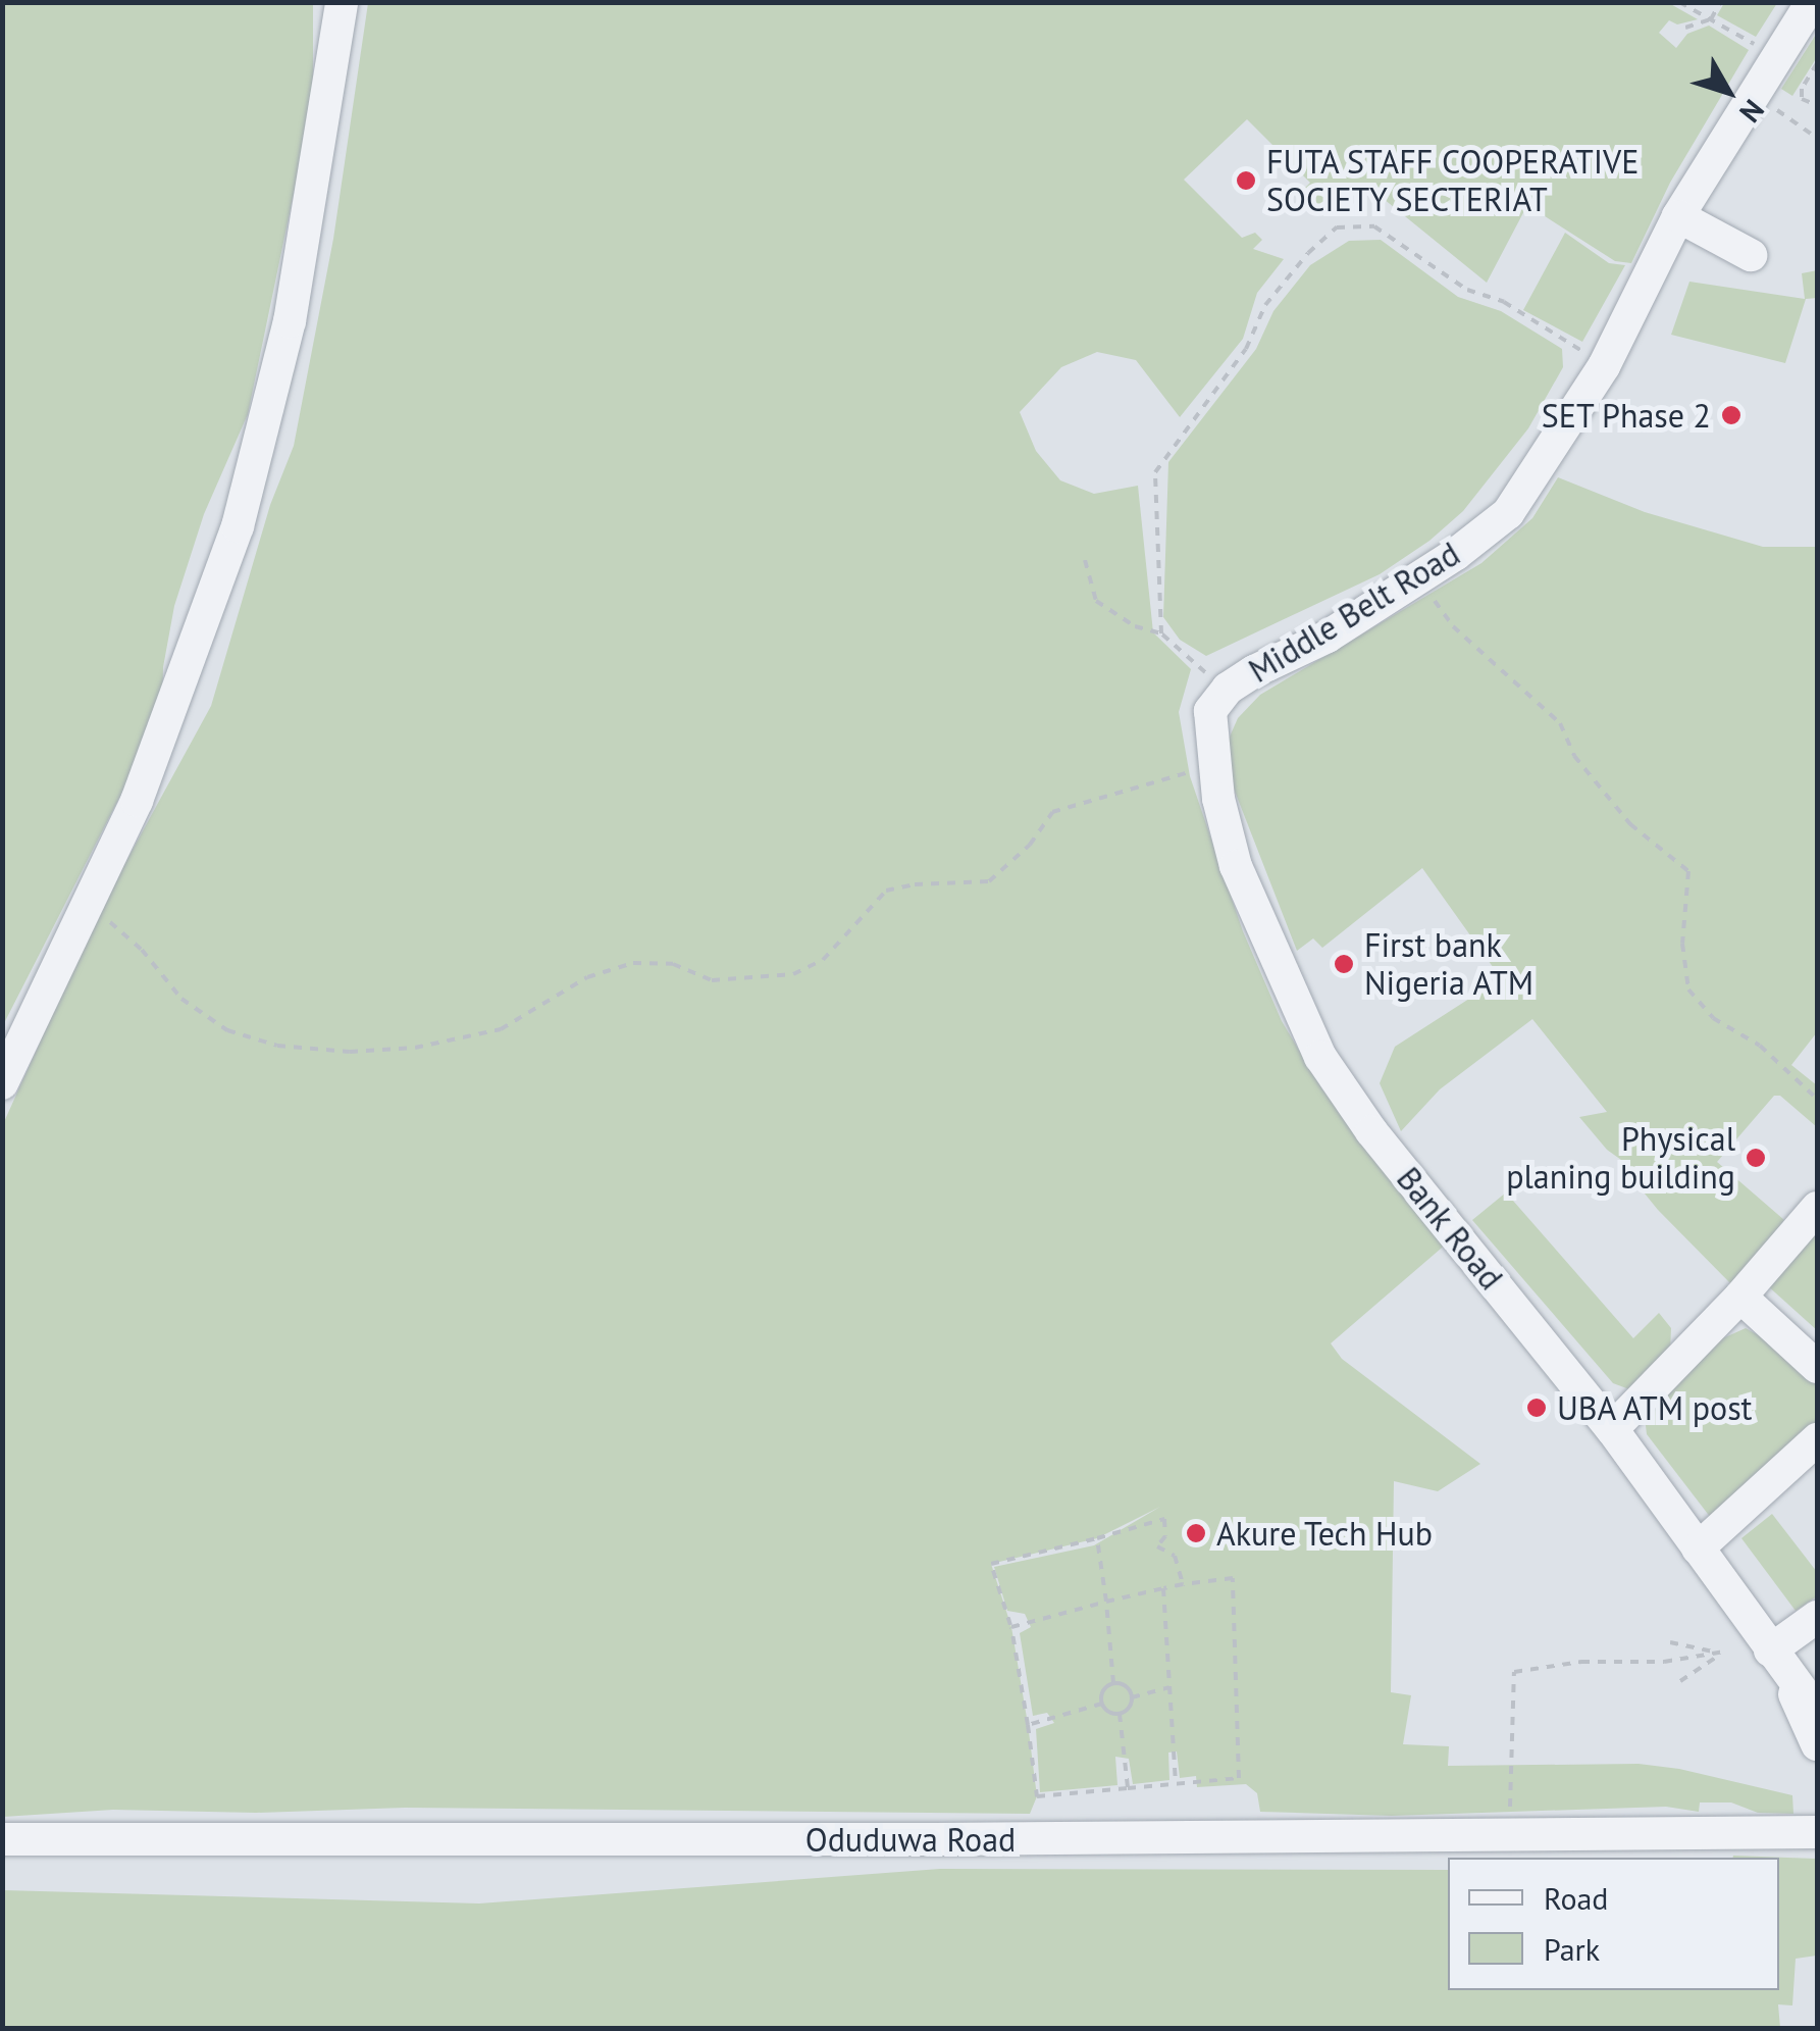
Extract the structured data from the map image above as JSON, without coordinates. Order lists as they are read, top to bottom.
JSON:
{
  "streets": {
    "street": ["Middle Belt Road", "Bank Road", "Oduduwa Road"]
  },
  "crossings": [
    ["Middle Belt Road", "Bank Road"]
  ],
  "places": [
    "FUTA STAFF COOPERATIVE SOCIETY SECTERIAT",
    "SET Phase 2",
    "First bank Nigeria ATM",
    "Physical planing building",
    "UBA ATM post",
    "Akure Tech Hub"
  ],
  "legend": ["Road", "Park"],
  "north": "bottom right"
}
